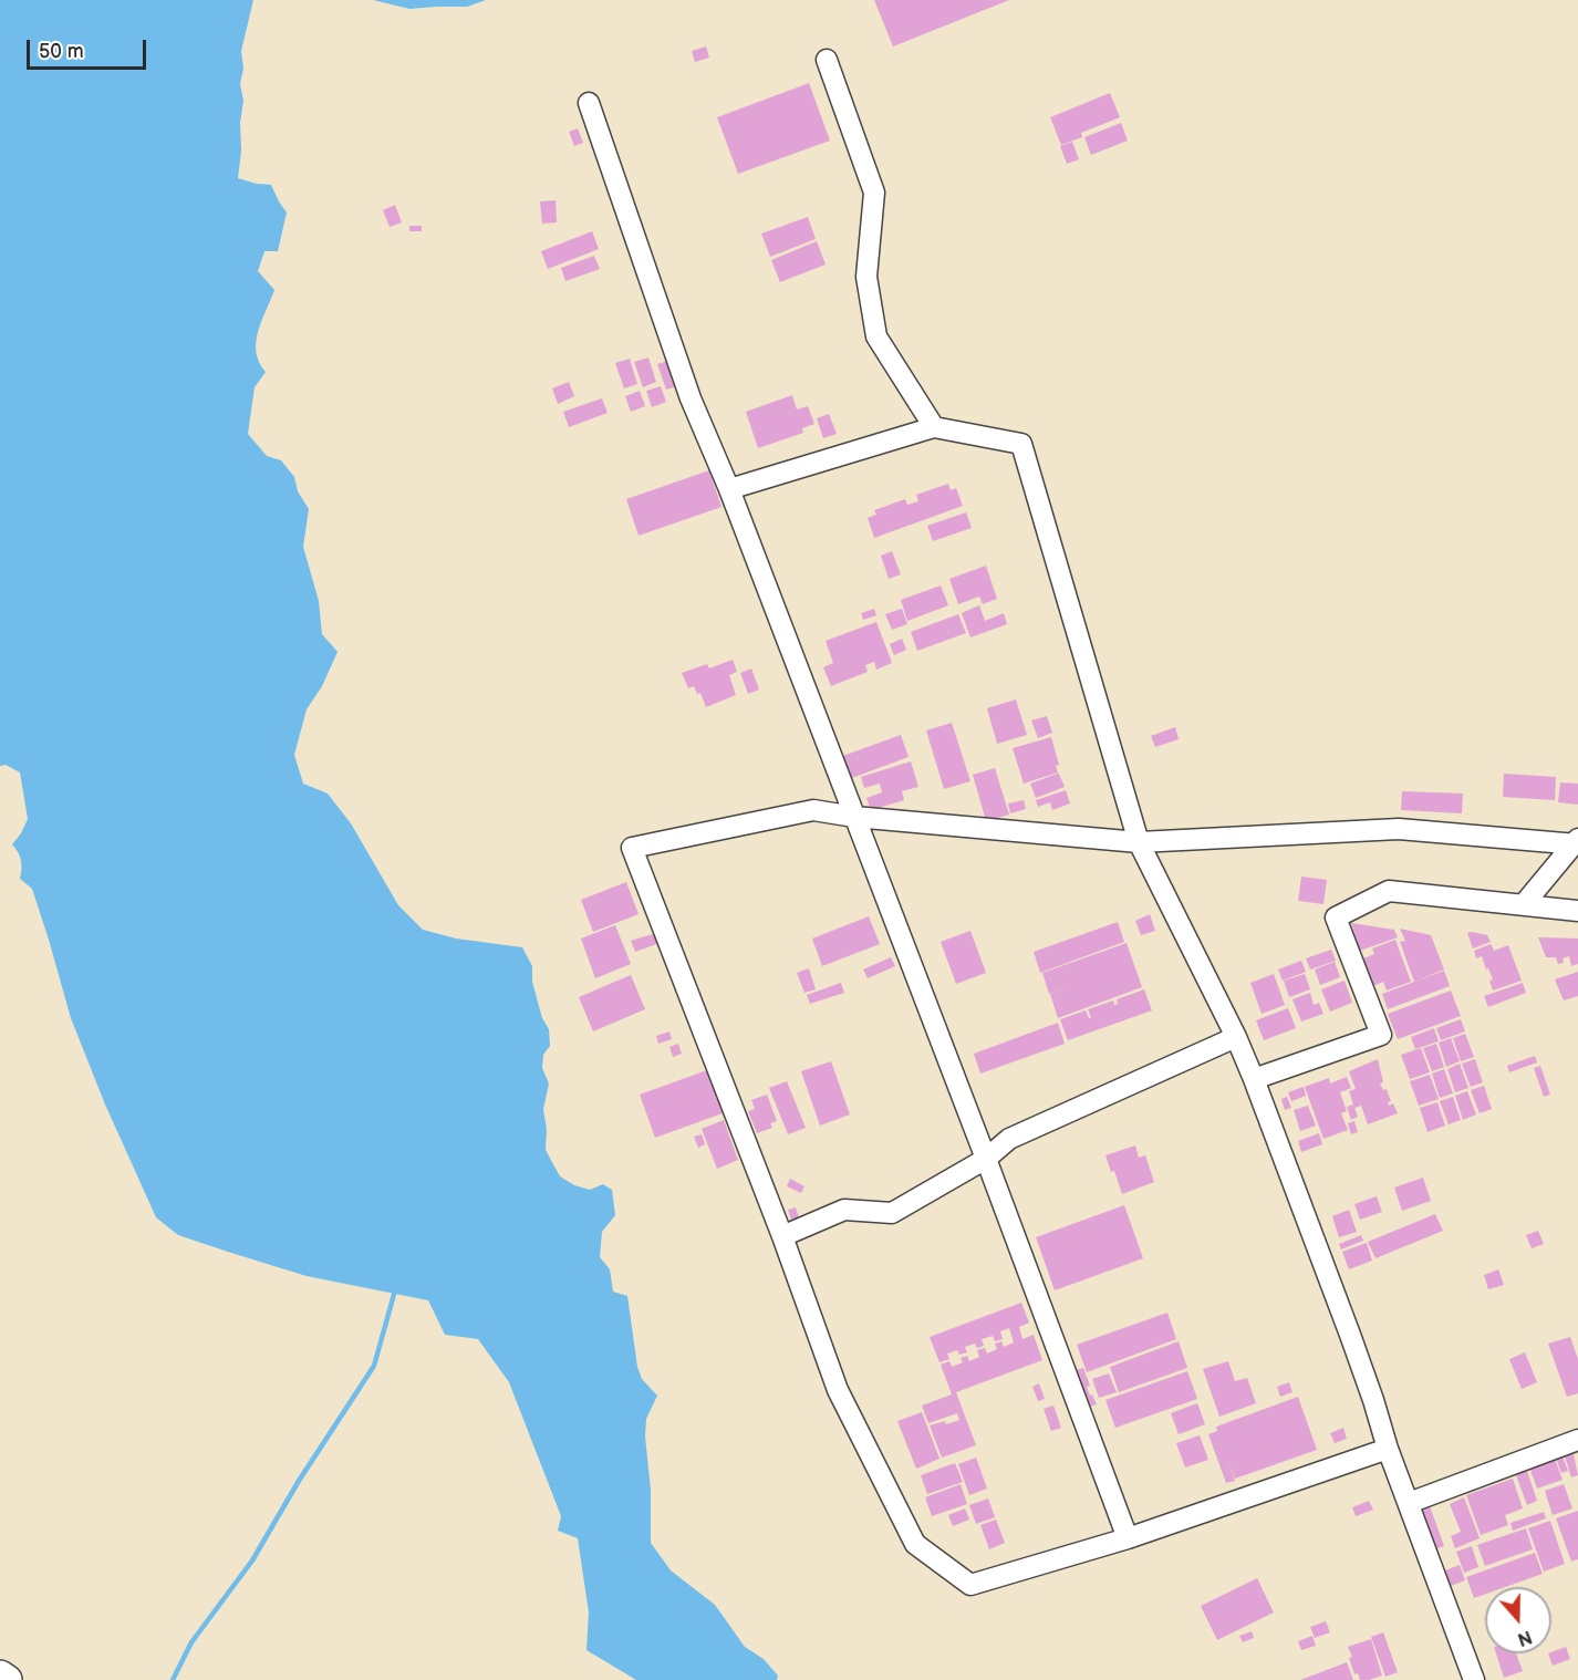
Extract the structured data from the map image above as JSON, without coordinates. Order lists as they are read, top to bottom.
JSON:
{
  "scale_bar": "50 m",
  "north": "bottom"
}
